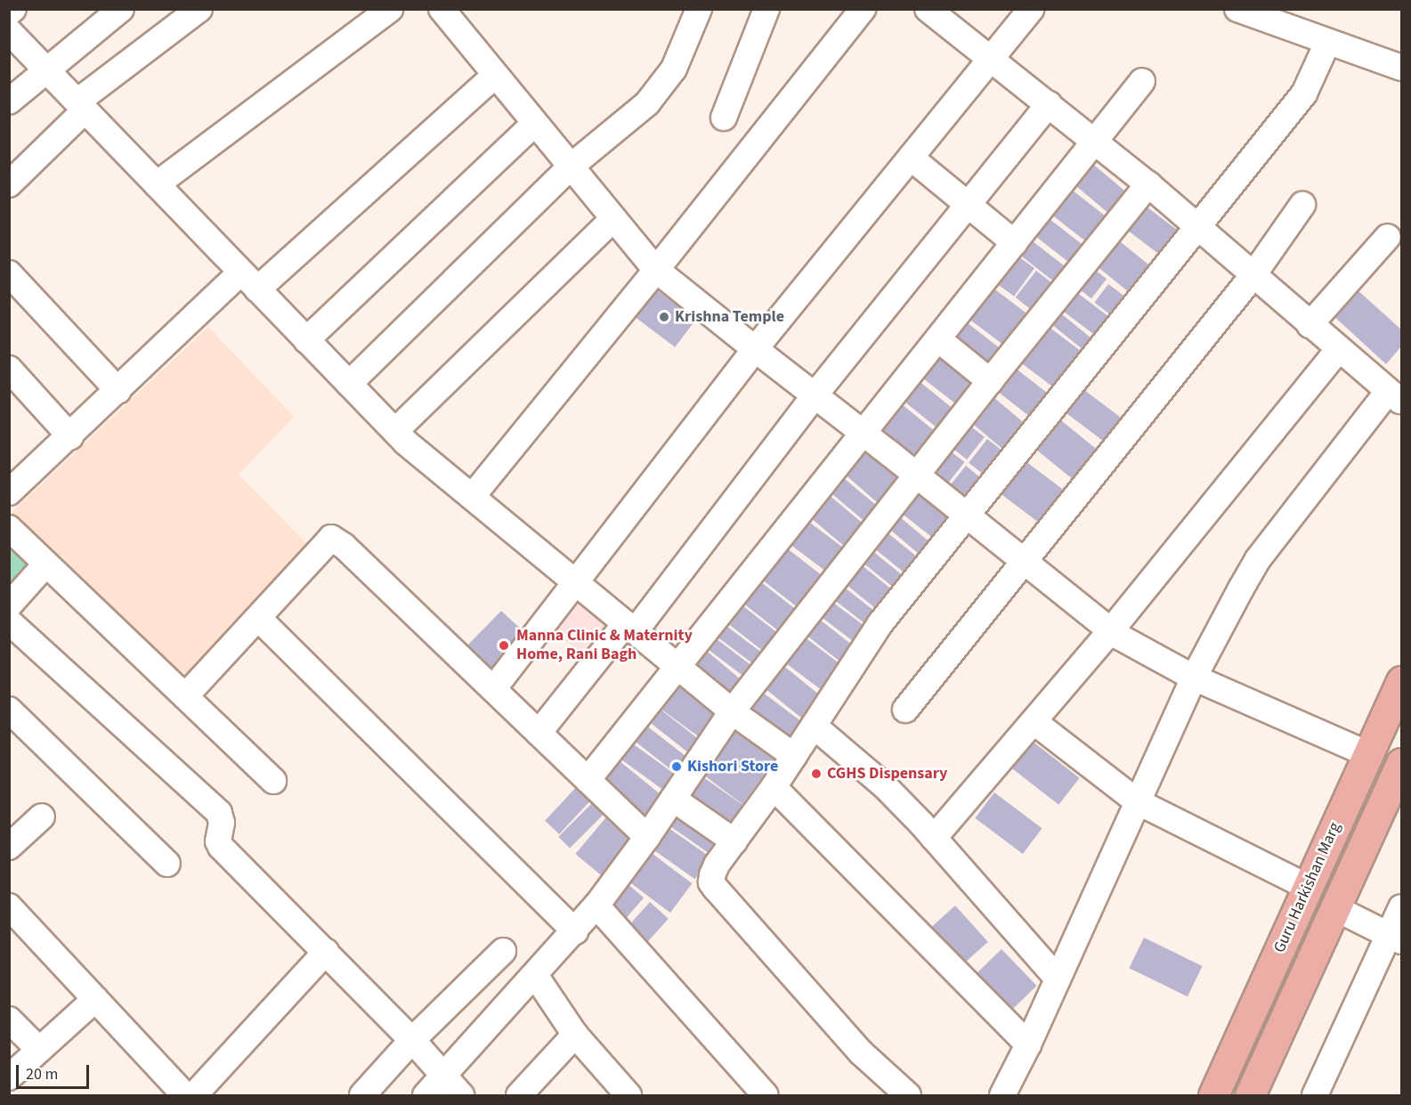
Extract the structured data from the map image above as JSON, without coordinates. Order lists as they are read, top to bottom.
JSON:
{
  "streets": {
    "main road": ["Guru Harkishan Marg"]
  },
  "places": [
    "Krishna Temple",
    "Manna Clinic & Maternity Home, Rani Bagh",
    "Kishori Store",
    "CGHS Dispensary"
  ],
  "scale_bar": "20 m"
}
